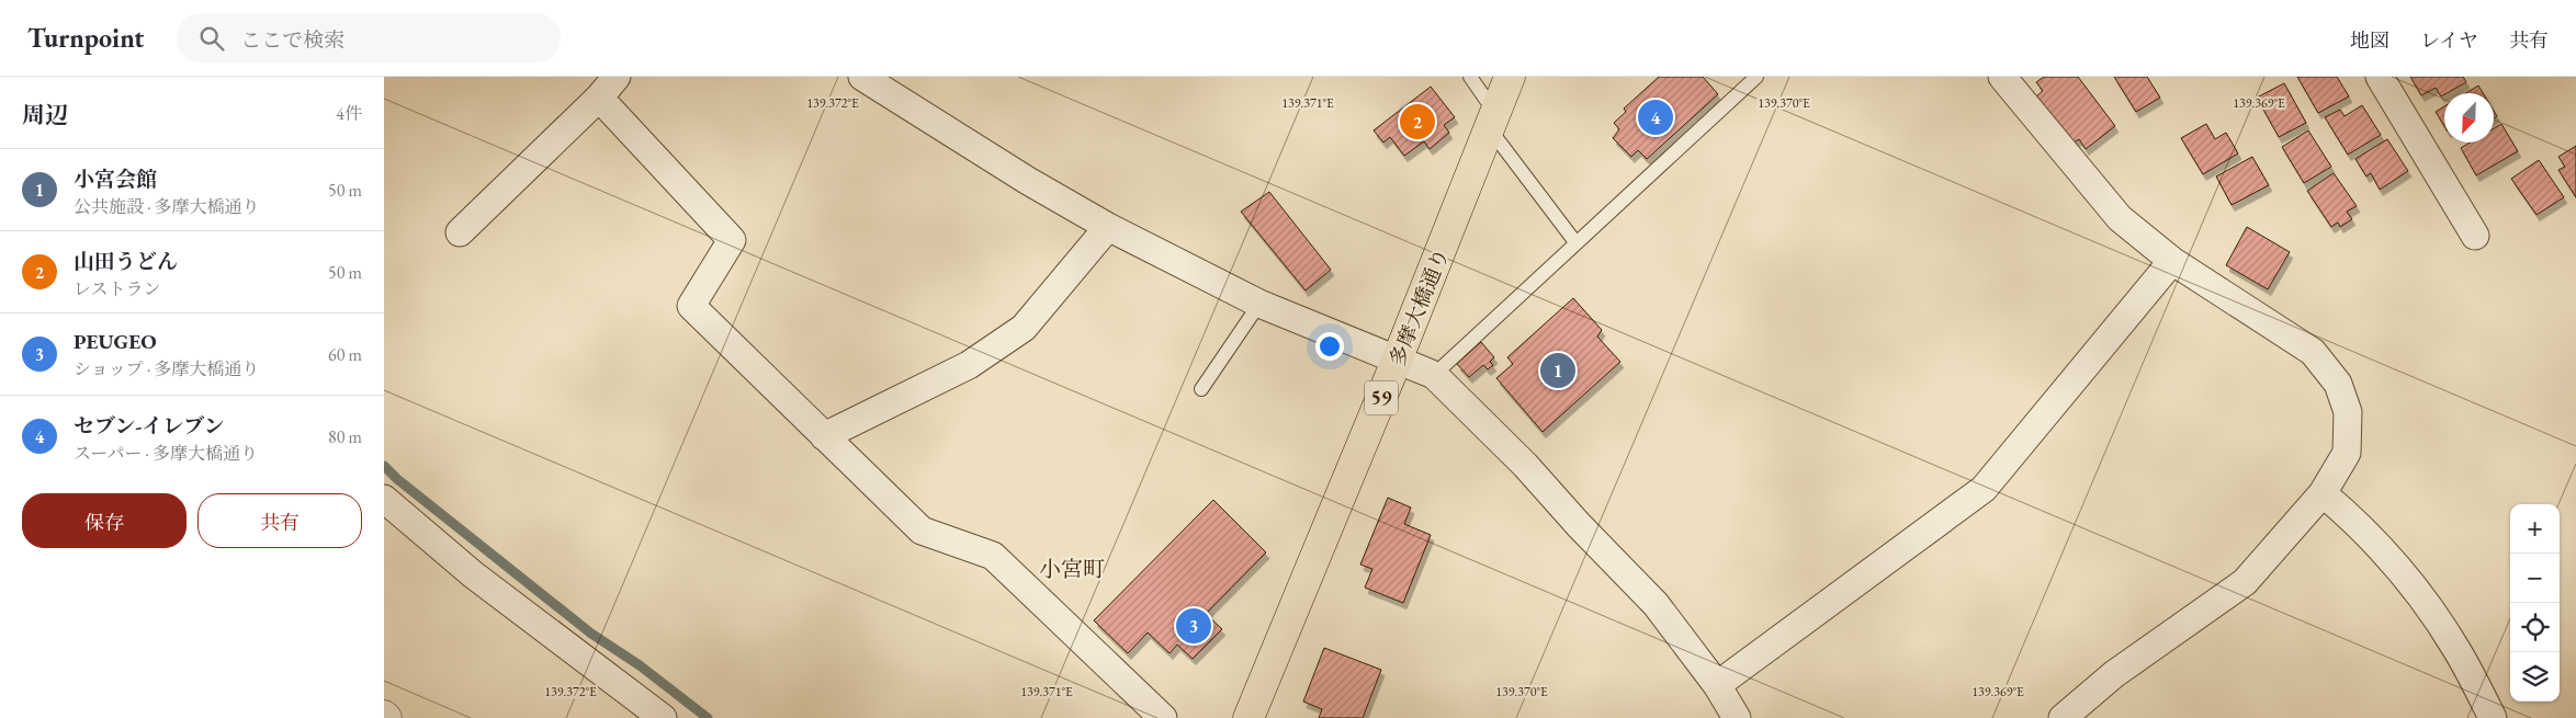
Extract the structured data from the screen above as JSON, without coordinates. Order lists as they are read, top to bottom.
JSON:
{
  "streets": {
    "main road": ["多摩大橋通り", "59"]
  },
  "districts": ["小宮町"],
  "north": "bottom left",
  "page": {
    "header": "Turnpoint",
    "search": "ここで検索",
    "nav": ["地図", "レイヤ", "共有"],
    "heading": ["周辺", "4件"],
    "pins": [
      "4",
      "2",
      "1",
      "3"
    ],
    "list": [
      {
        "mark": "1",
        "name": "小宮会館",
        "note": "公共施設 · 多摩大橋通り",
        "value": "50 m"
      },
      {
        "mark": "2",
        "name": "山田うどん",
        "note": "レストラン",
        "value": "50 m"
      },
      {
        "mark": "3",
        "name": "PEUGEO",
        "note": "ショップ · 多摩大橋通り",
        "value": "60 m"
      },
      {
        "mark": "4",
        "name": "セブン-イレブン",
        "note": "スーパー · 多摩大橋通り",
        "value": "80 m"
      }
    ],
    "buttons": ["保存", "共有"],
    "map_buttons": ["+", "−"]
  },
  "coordinates": [
    "139.372°E",
    "139.371°E",
    "139.369°E",
    "139.370°E"
  ]
}
